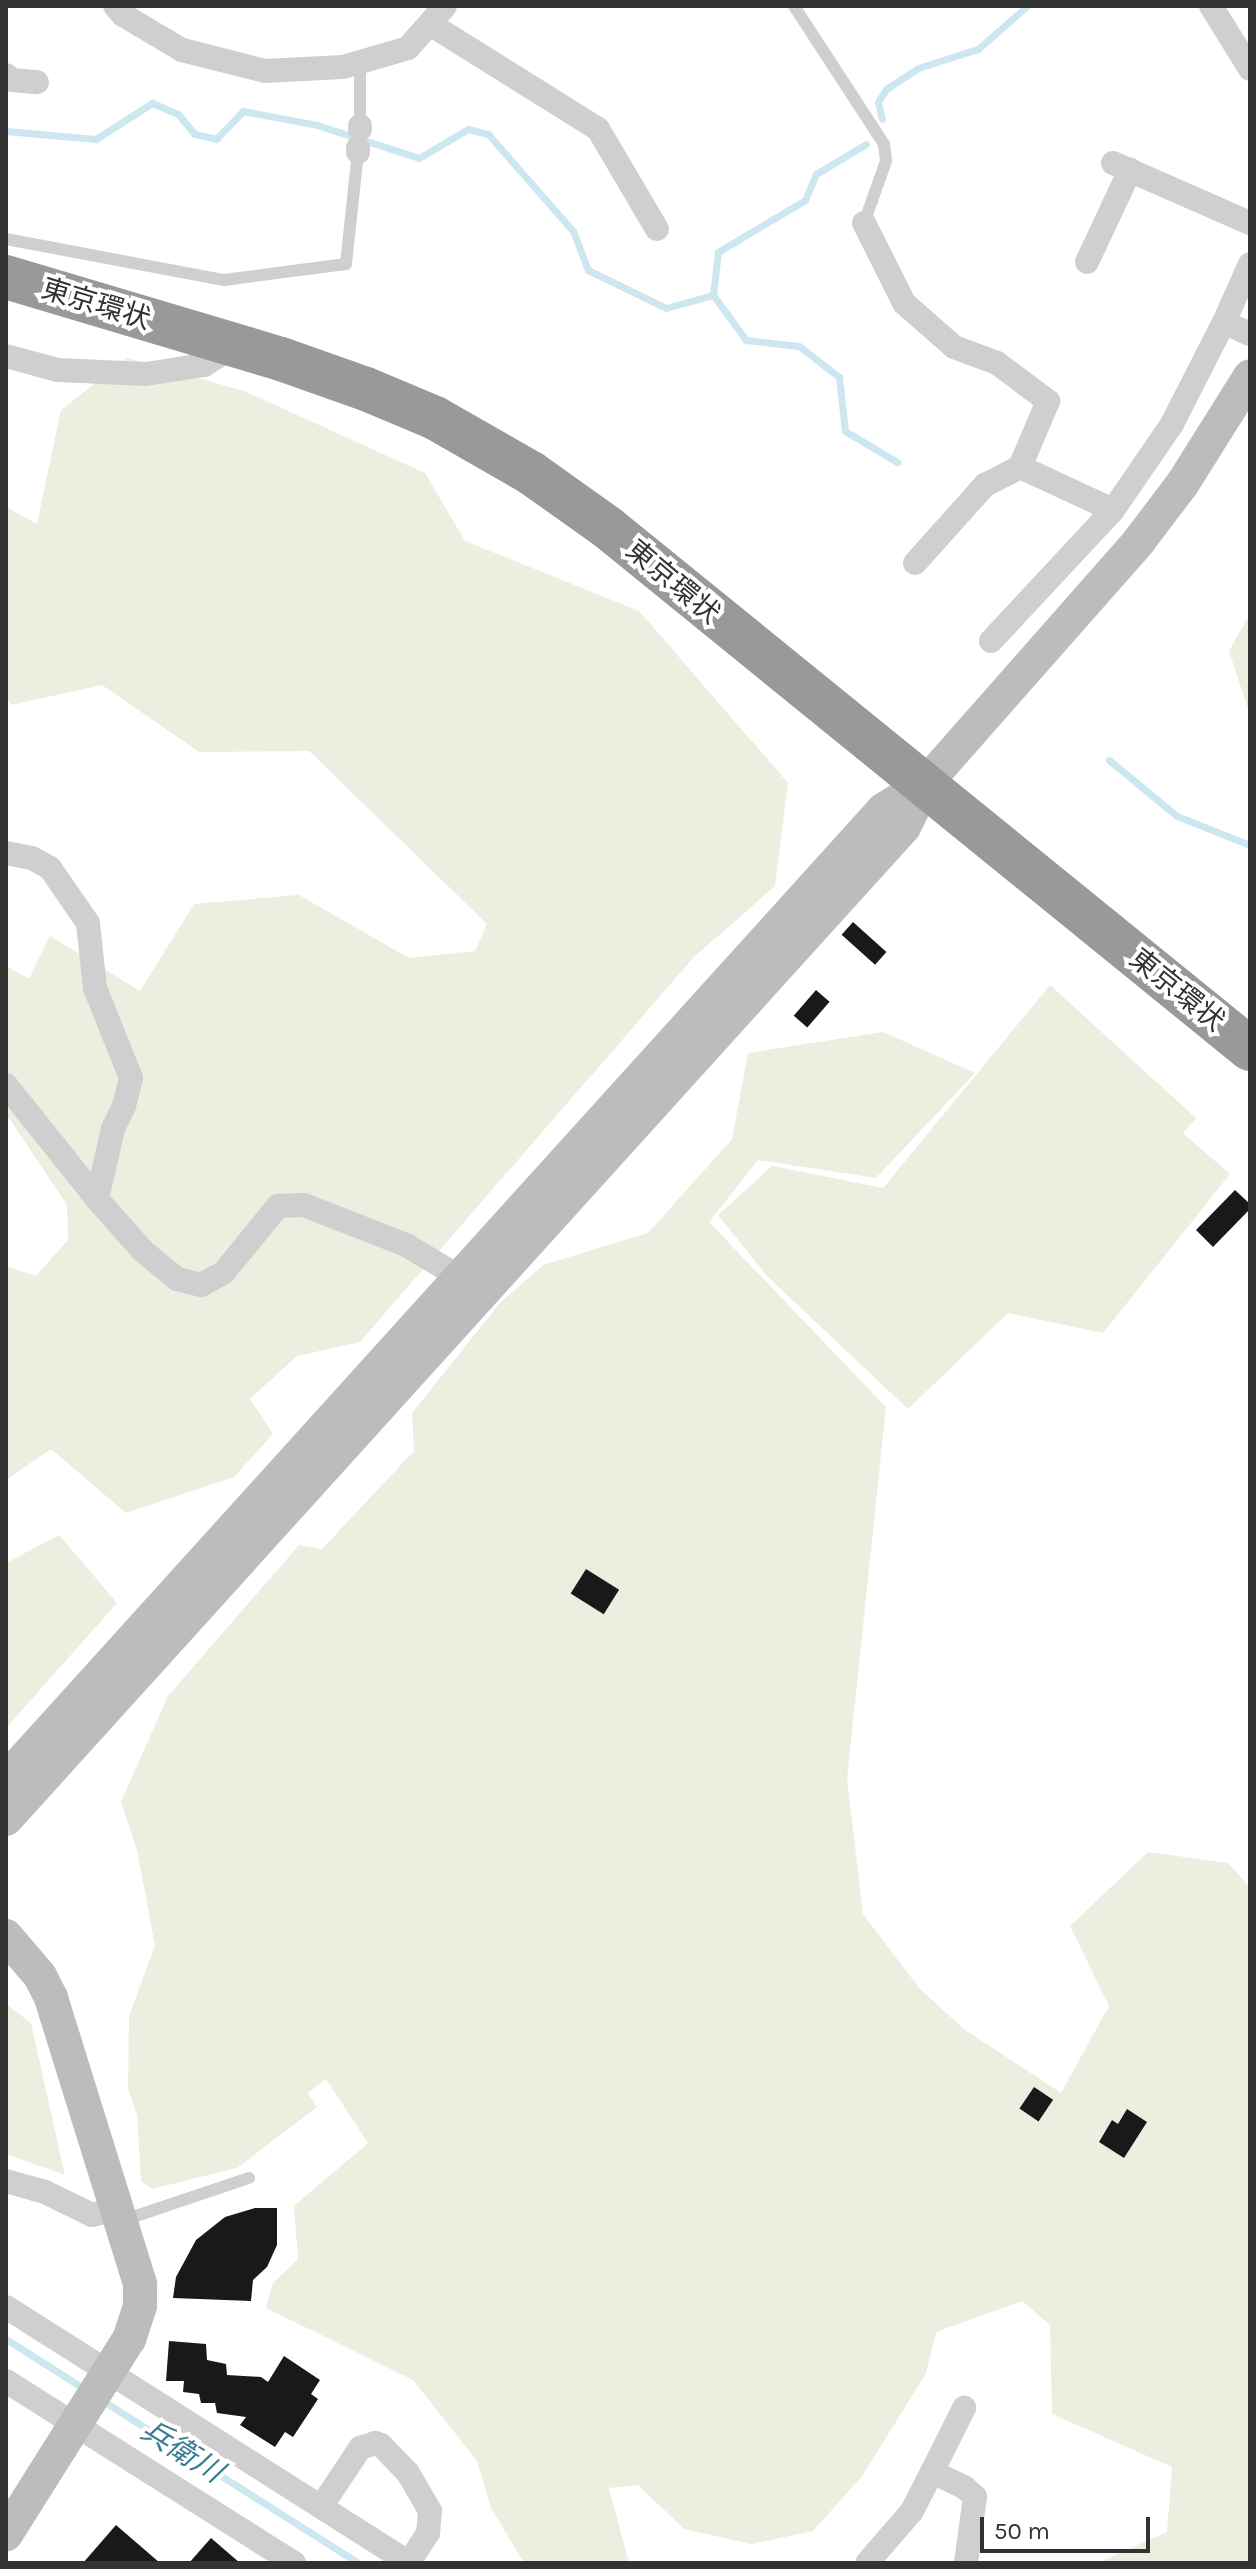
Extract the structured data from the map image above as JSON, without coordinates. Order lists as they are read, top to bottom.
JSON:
{
  "streets": {
    "highway": ["東京環状"]
  },
  "water": ["兵衛川"],
  "scale_bar": "50 m"
}
